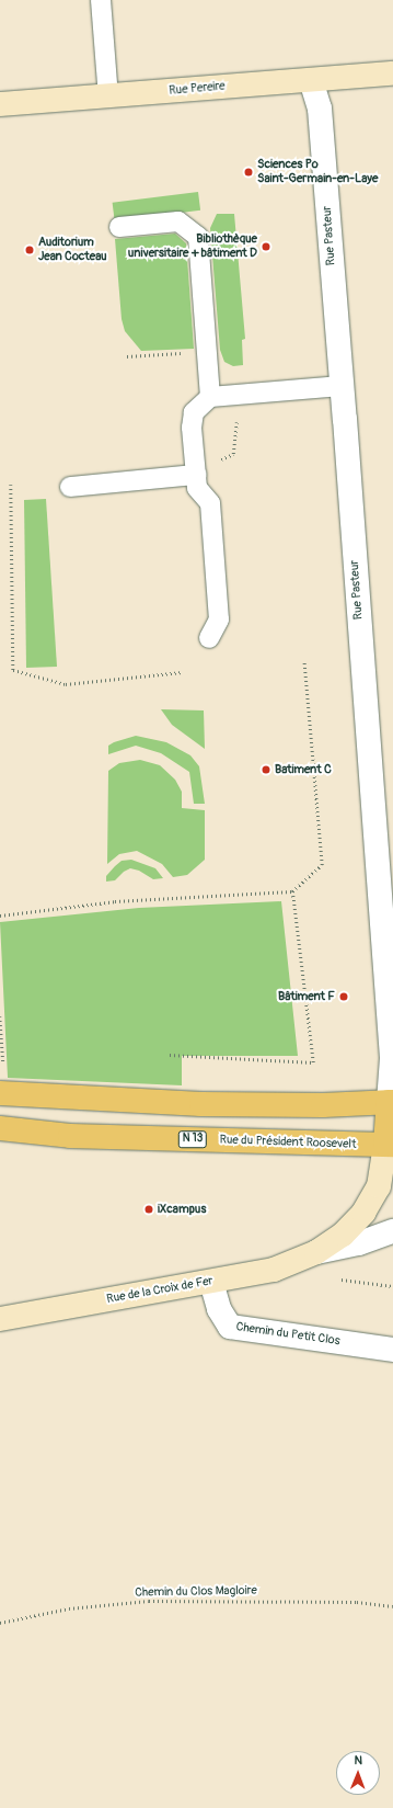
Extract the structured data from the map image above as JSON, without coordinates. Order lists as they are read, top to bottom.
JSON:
{
  "streets": {
    "main road": ["N 13", "Rue du Président Roosevelt"],
    "street": [
      "Rue Pereire",
      "Rue Pasteur",
      "Rue de la Croix de Fer",
      "Chemin du Petit Clos"
    ],
    "path": ["Chemin du Clos Magloire"]
  },
  "crossings": [
    ["Rue Pereire", "Rue Pasteur"],
    ["Rue du Président Roosevelt", "Rue de la Croix de Fer"],
    ["Rue de la Croix de Fer", "Chemin du Petit Clos"]
  ],
  "places": [
    "Sciences Po Saint-Germain-en-Laye",
    "Bibliothèque universitaire + bâtiment D",
    "Auditorium Jean Cocteau",
    "Batiment C",
    "Bâtiment F",
    "iXcampus"
  ],
  "north": "top"
}
